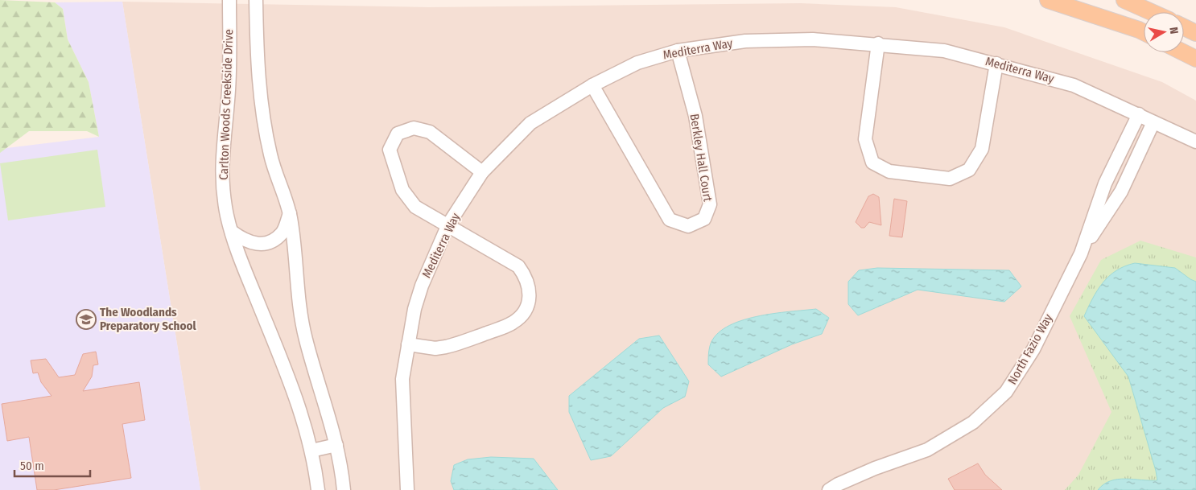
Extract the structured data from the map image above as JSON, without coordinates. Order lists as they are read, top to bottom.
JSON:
{
  "streets": {
    "street": [
      "Mediterra Way",
      "Carlton Woods Creekside Drive",
      "Berkley Hall Court",
      "North Fazio Way"
    ]
  },
  "crossings": [
    ["Mediterra Way", "Berkley Hall Court"],
    ["Mediterra Way", "North Fazio Way"]
  ],
  "places": {
    "school or university": ["The Woodlands Preparatory School"]
  },
  "scale_bar": "50 m",
  "north": "right"
}
